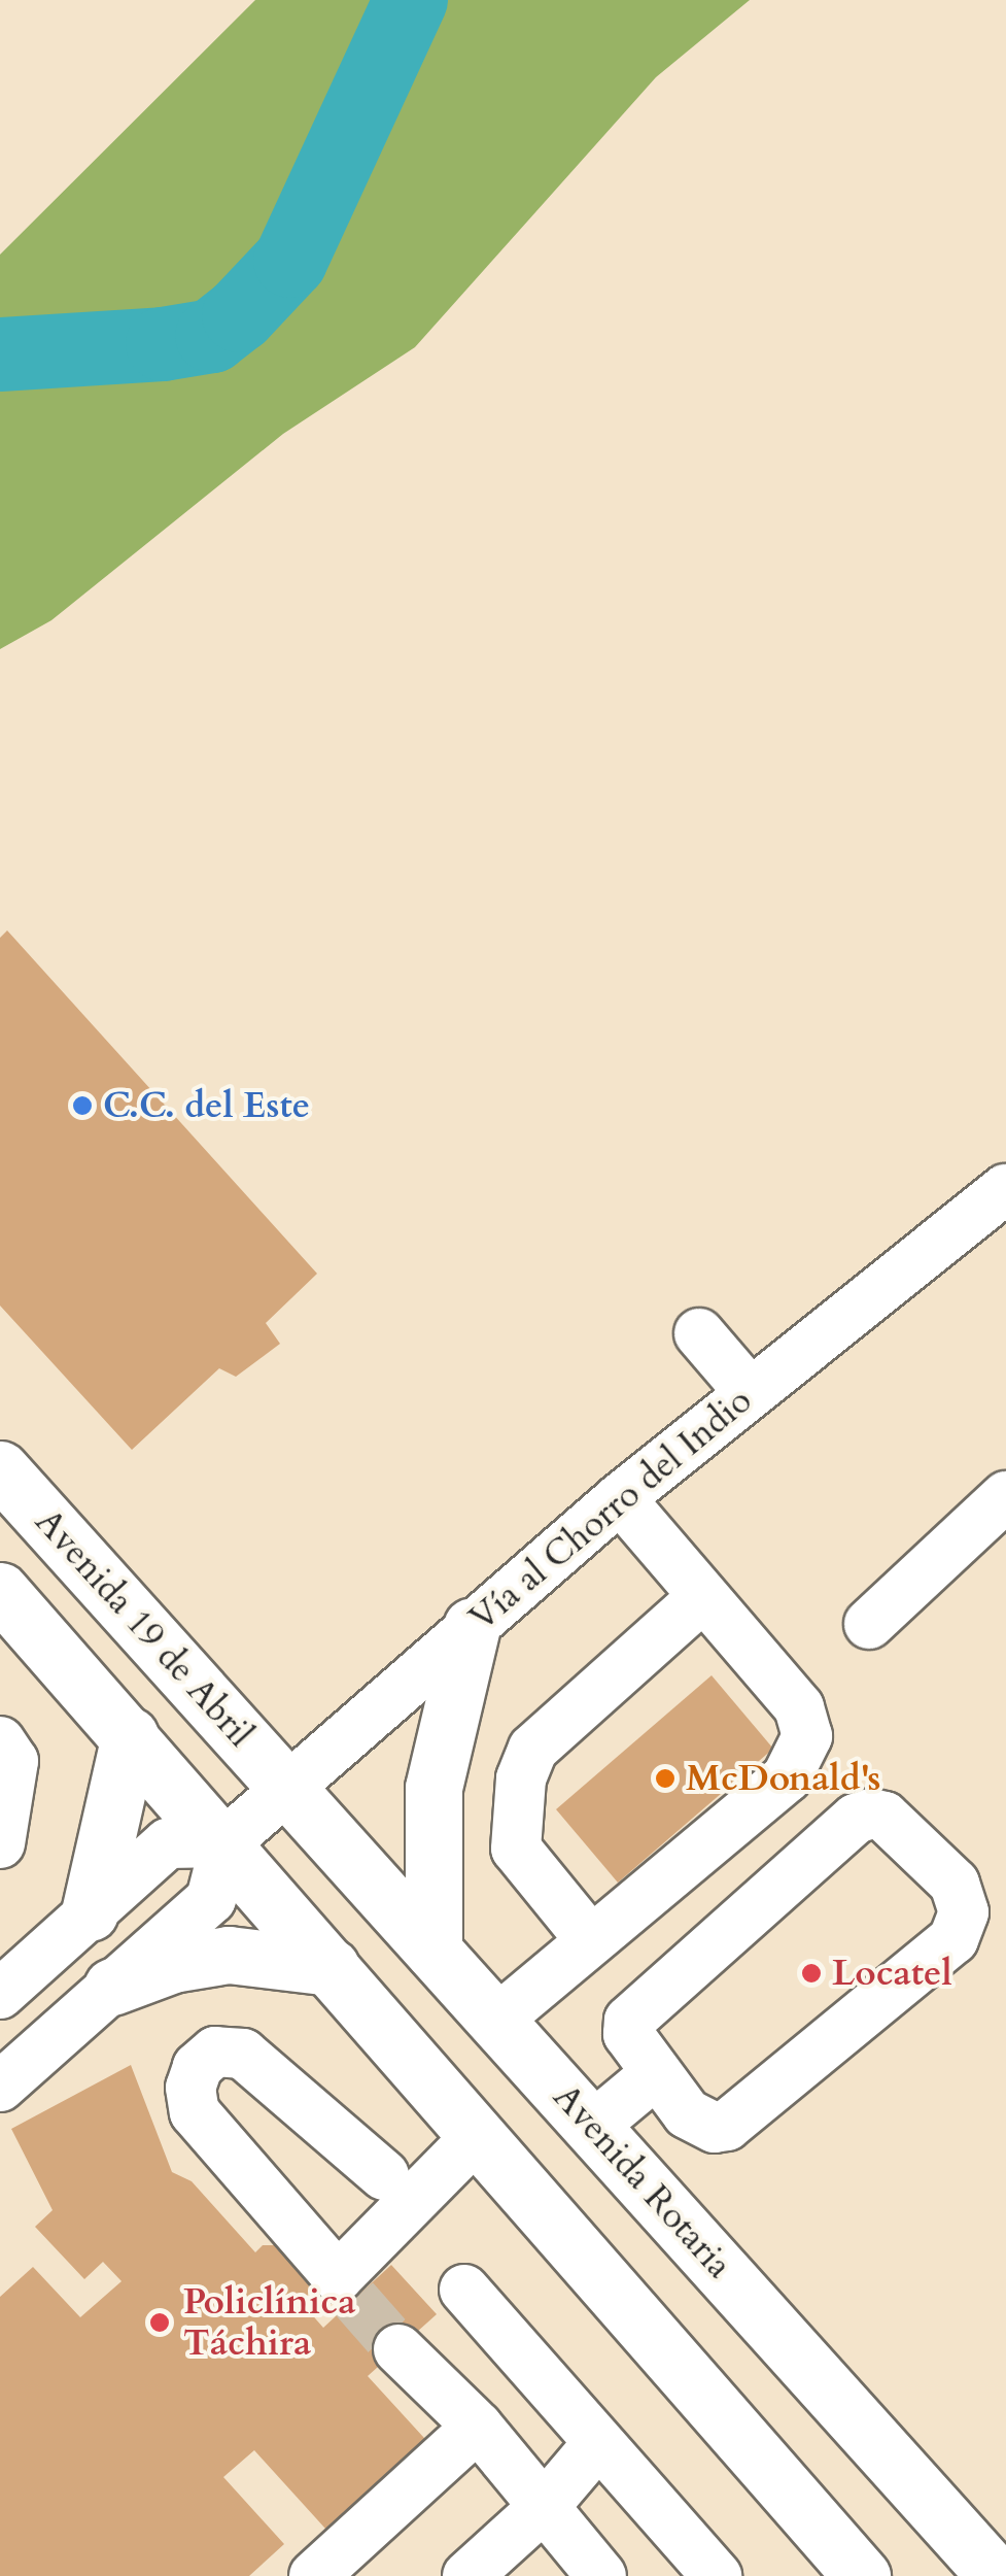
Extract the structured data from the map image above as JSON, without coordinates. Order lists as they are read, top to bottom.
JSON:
{
  "streets": {
    "main road": ["Avenida 19 de Abril", "Avenida Rotaria"],
    "street": ["Vía al Chorro del Indio"]
  },
  "crossings": [
    ["Vía al Chorro del Indio", "Avenida 19 de Abril"],
    ["Vía al Chorro del Indio", "Avenida Rotaria"],
    ["Avenida 19 de Abril", "Avenida Rotaria"]
  ],
  "places": [
    "C.C. del Este",
    "McDonald's",
    "Locatel",
    "Policlínica Táchira"
  ]
}
